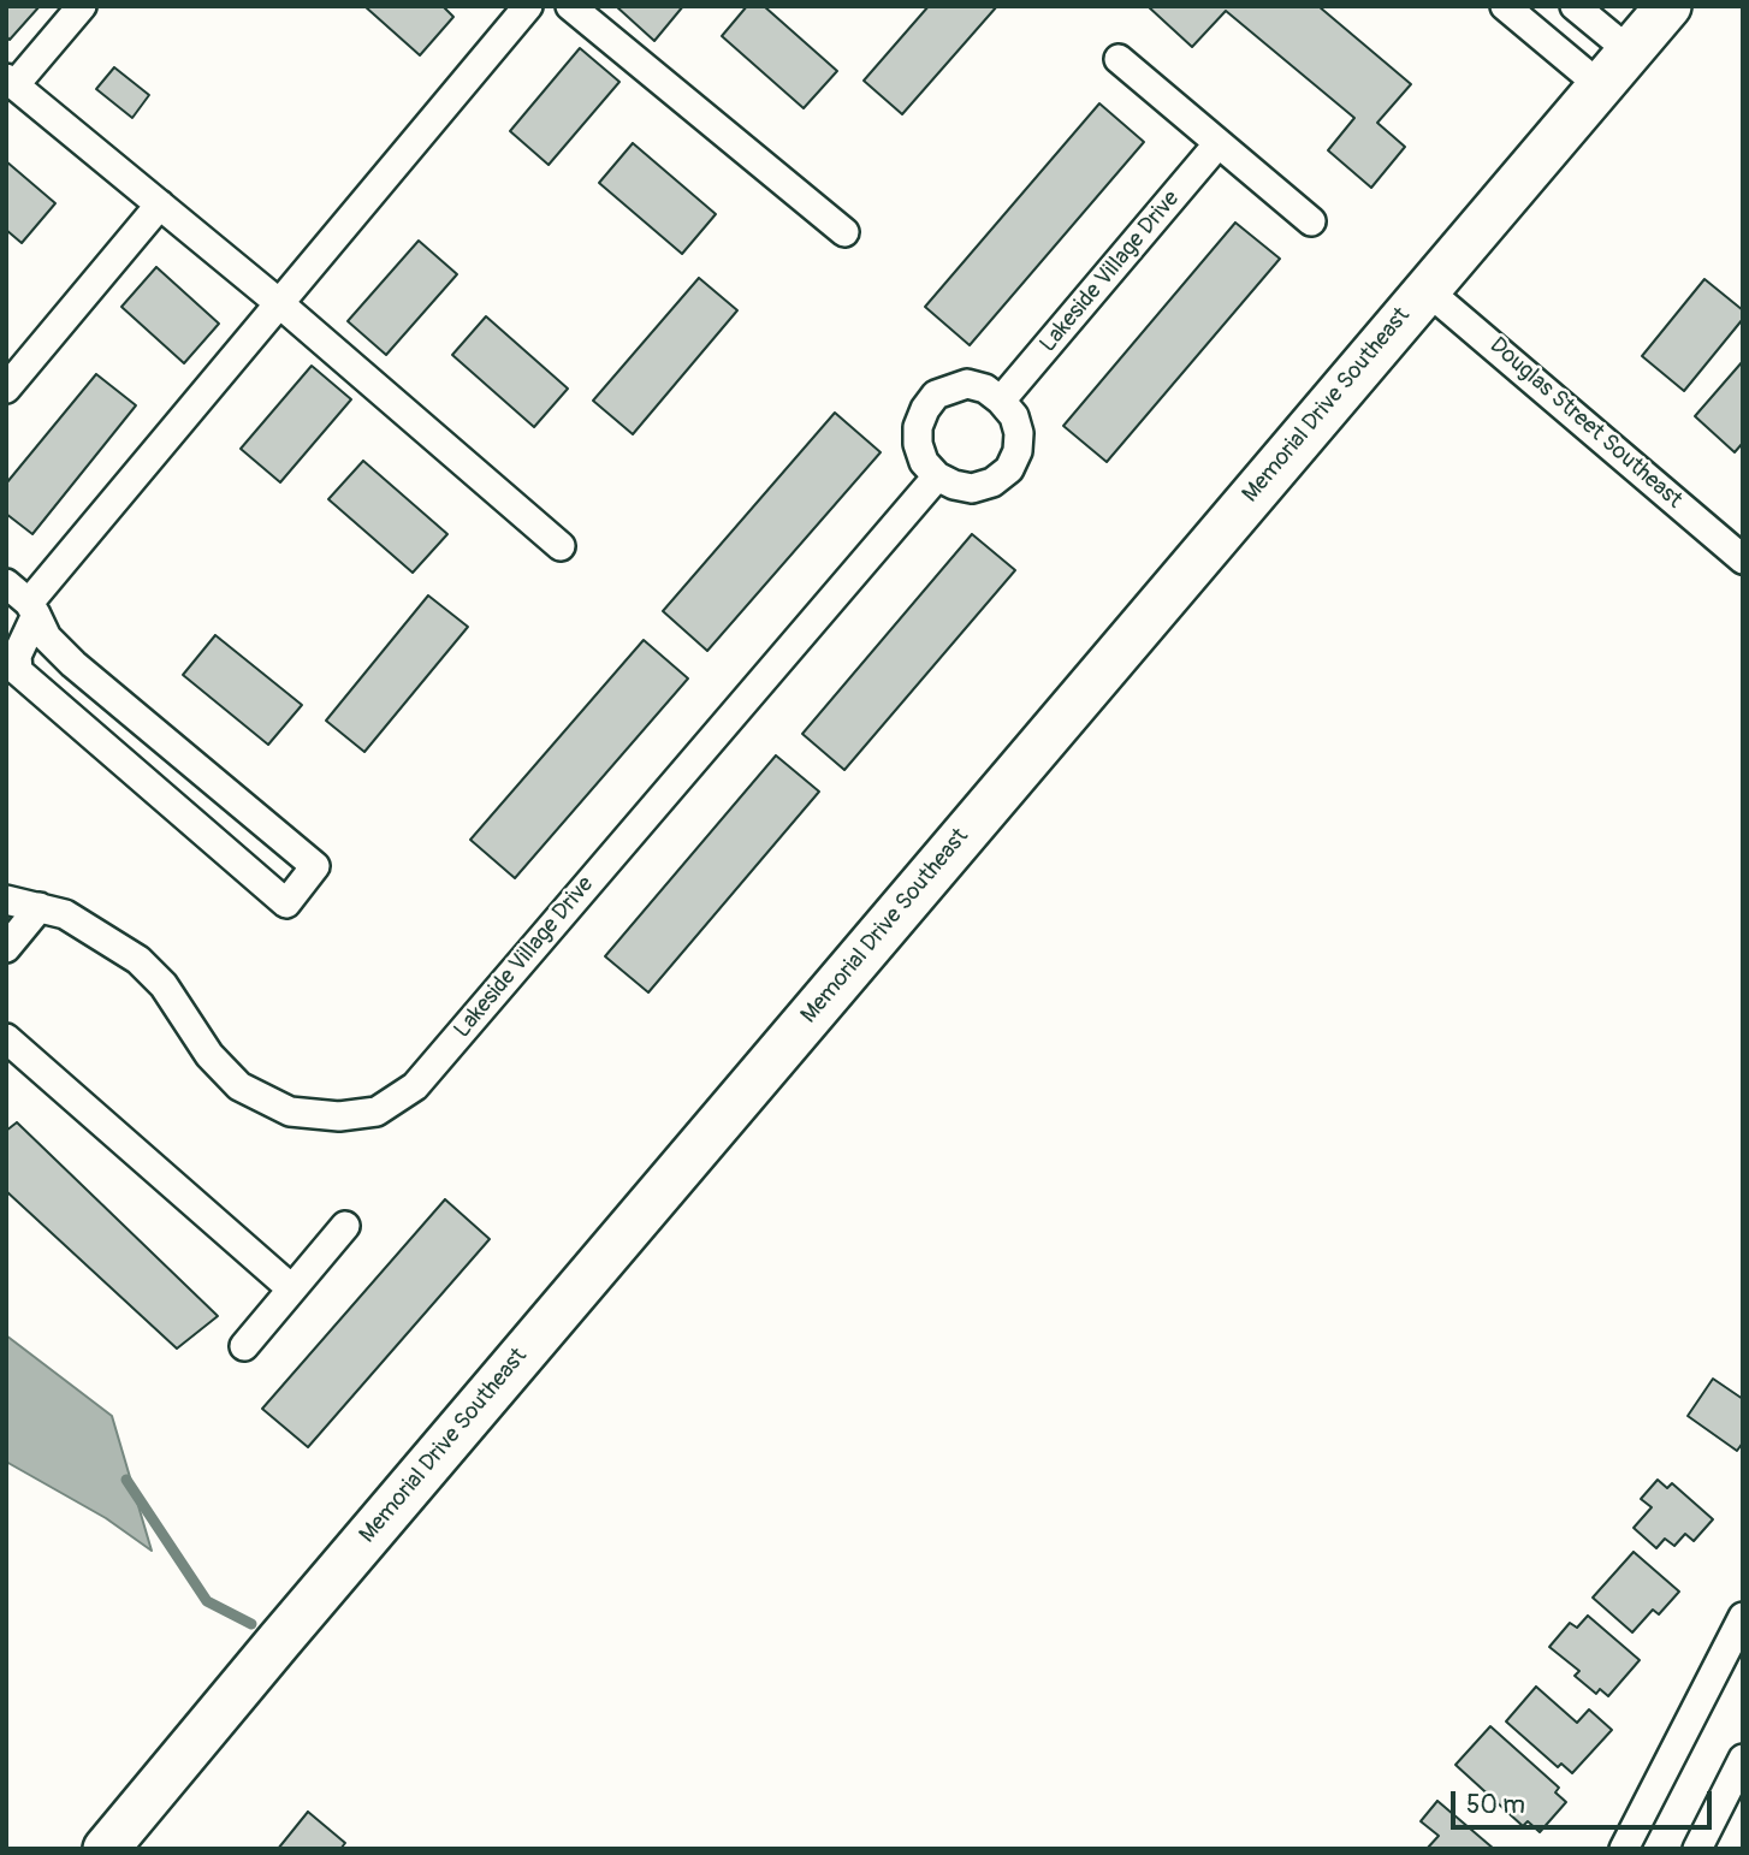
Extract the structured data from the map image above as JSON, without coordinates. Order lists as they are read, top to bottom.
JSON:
{
  "streets": {
    "main road": ["Memorial Drive Southeast"],
    "street": ["Lakeside Village Drive", "Douglas Street Southeast"]
  },
  "crossings": [
    ["Memorial Drive Southeast", "Douglas Street Southeast"]
  ],
  "scale_bar": "50 m"
}
